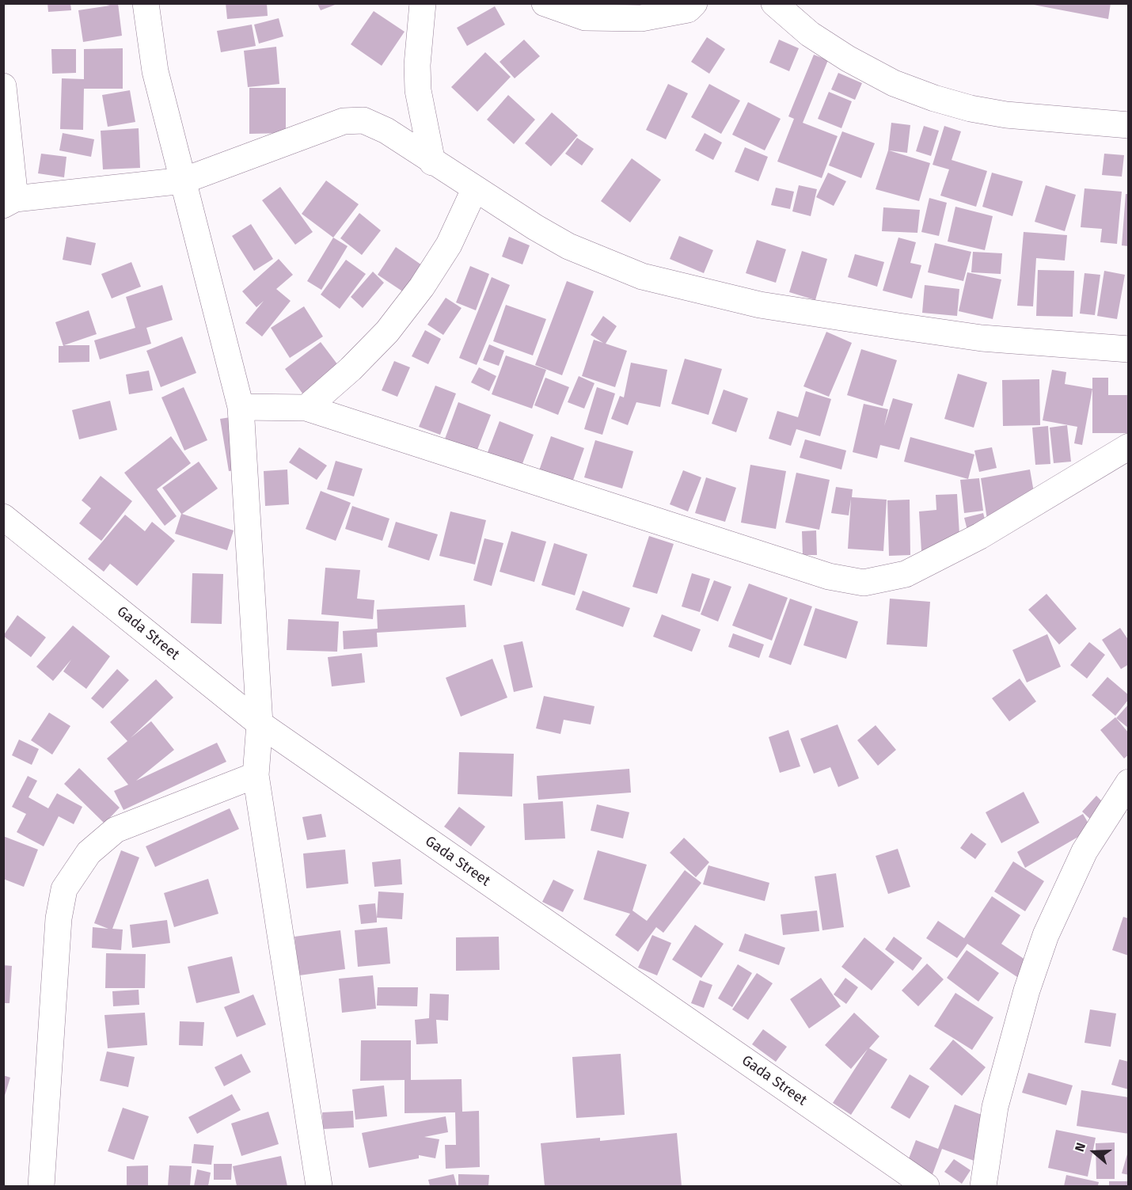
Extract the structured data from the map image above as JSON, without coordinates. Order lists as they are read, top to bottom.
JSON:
{
  "streets": {
    "street": ["Gada Street"]
  },
  "north": "left"
}
